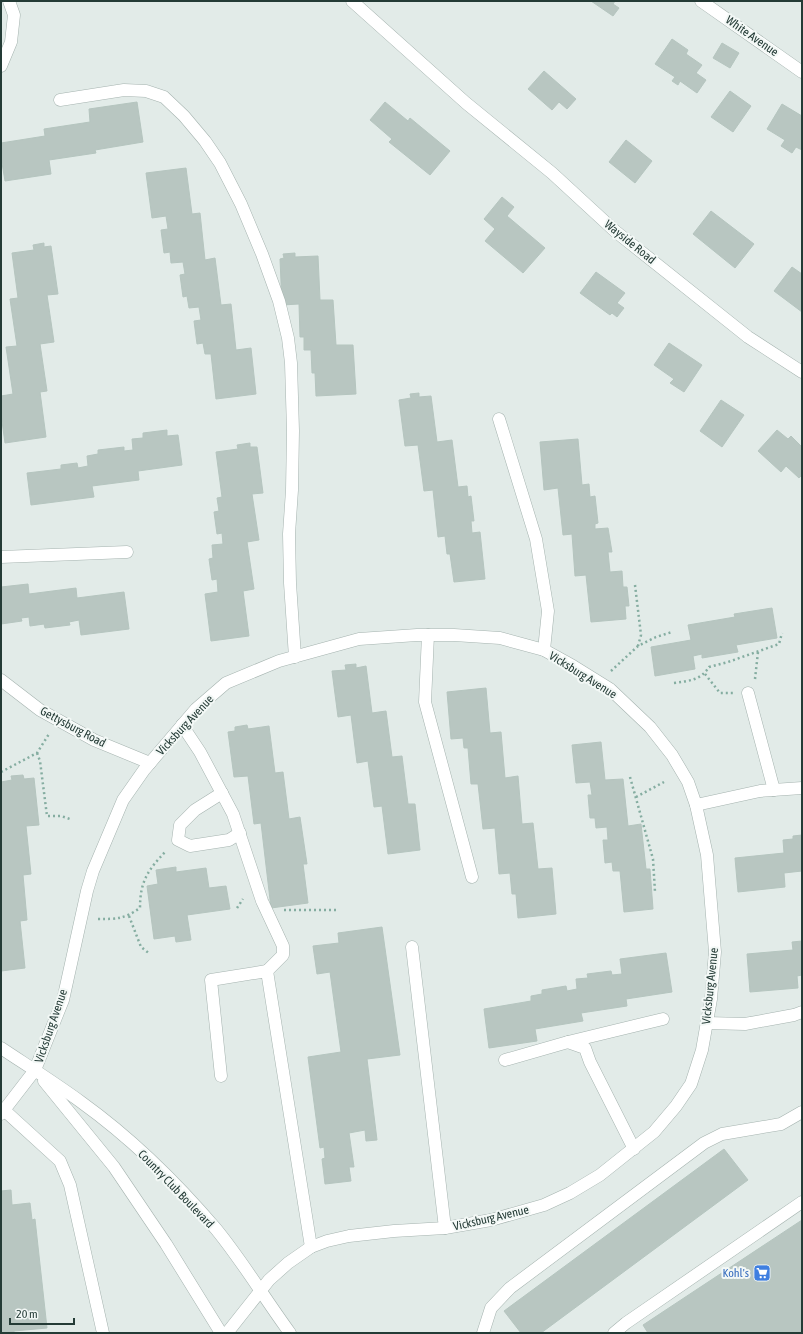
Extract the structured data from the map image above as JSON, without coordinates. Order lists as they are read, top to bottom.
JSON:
{
  "streets": {
    "street": [
      "White Avenue",
      "Wayside Road",
      "Vicksburg Avenue",
      "Gettysburg Road",
      "Country Club Boulevard"
    ]
  },
  "crossings": [
    ["Vicksburg Avenue", "Gettysburg Road"],
    ["Vicksburg Avenue", "Country Club Boulevard"]
  ],
  "places": {
    "supermarket": ["Kohl's"]
  },
  "scale_bar": "20 m"
}
